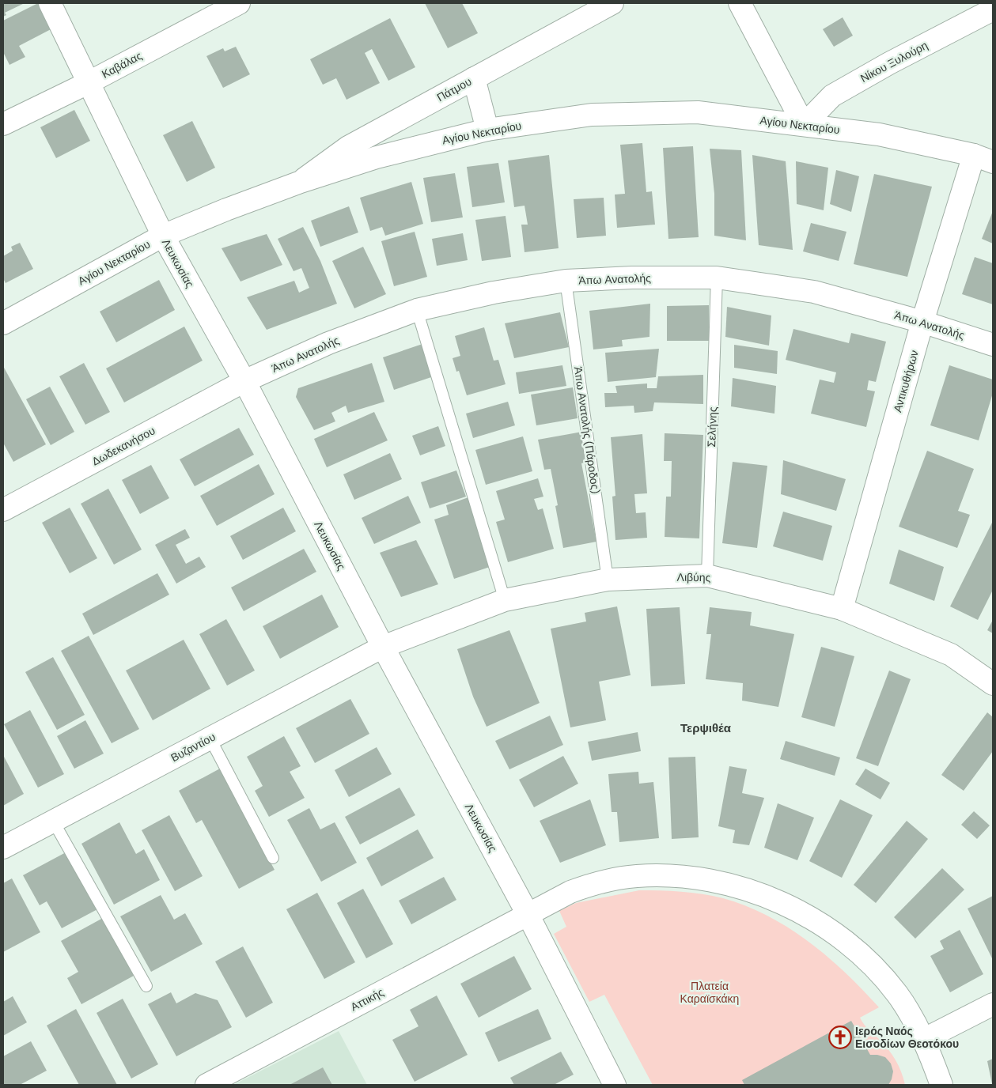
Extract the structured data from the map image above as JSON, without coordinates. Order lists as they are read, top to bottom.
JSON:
{
  "streets": {
    "street": [
      "Νίκου Ξυλούρη",
      "Καβάλας",
      "Πάτμου",
      "Αγίου Νεκταρίου",
      "Λευκωσίας",
      "Άπω Ανατολής",
      "Αντικυθήρων",
      "Δωδεκανήσου",
      "Λιβύης",
      "Βυζαντίου",
      "Αττικής"
    ],
    "lane": ["Σελήνης", "Άπω Ανατολής (Πάροδος)"]
  },
  "crossings": [
    ["Νίκου Ξυλούρη", "Αγίου Νεκταρίου"],
    ["Καβάλας", "Λευκωσίας"],
    ["Πάτμου", "Αγίου Νεκταρίου"],
    ["Αγίου Νεκταρίου", "Λευκωσίας"],
    ["Αγίου Νεκταρίου", "Αντικυθήρων"],
    ["Λευκωσίας", "Άπω Ανατολής"],
    ["Λευκωσίας", "Δωδεκανήσου"],
    ["Λευκωσίας", "Λιβύης"],
    ["Λευκωσίας", "Βυζαντίου"],
    ["Λευκωσίας", "Αττικής"],
    ["Άπω Ανατολής", "Αντικυθήρων"],
    ["Άπω Ανατολής", "Σελήνης"],
    ["Άπω Ανατολής", "Άπω Ανατολής (Πάροδος)"],
    ["Άπω Ανατολής", "Δωδεκανήσου"],
    ["Αντικυθήρων", "Λιβύης"],
    ["Σελήνης", "Λιβύης"],
    ["Άπω Ανατολής (Πάροδος)", "Λιβύης"],
    ["Λιβύης", "Βυζαντίου"]
  ],
  "districts": ["Τερψιθέα"],
  "parks": ["Πλατεία Καραϊσκάκη"],
  "places": {
    "church": ["Ιερός Ναός Εισοδίων Θεοτόκου"]
  }
}
